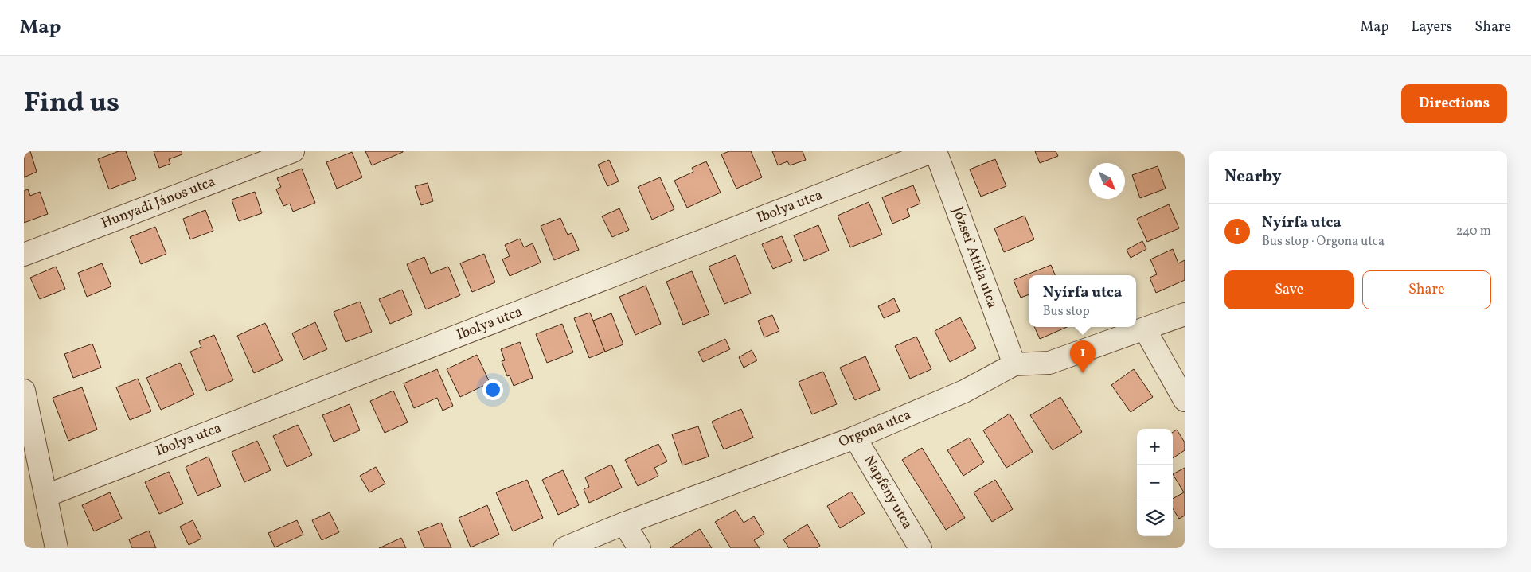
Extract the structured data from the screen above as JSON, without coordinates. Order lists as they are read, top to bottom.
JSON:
{
  "streets": {
    "street": [
      "Hunyadi János utca",
      "Ibolya utca",
      "József Attila utca",
      "Orgona utca",
      "Napfény utca"
    ]
  },
  "crossings": [
    ["Ibolya utca", "József Attila utca"],
    ["József Attila utca", "Orgona utca"],
    ["Orgona utca", "Napfény utca"]
  ],
  "north": "bottom right",
  "page": {
    "header": "Map",
    "nav": ["Map", "Layers", "Share"],
    "title": "Find us",
    "buttons": [
      "Directions",
      ["Save", "Share"]
    ],
    "heading": "Nearby",
    "list": [
      {
        "mark": "1",
        "name": "Nyírfa utca",
        "note": "Bus stop · Orgona utca",
        "value": "240 m"
      }
    ],
    "popup": ["Nyírfa utca", "Bus stop"],
    "pins": "1",
    "map_buttons": ["+", "−"]
  }
}
